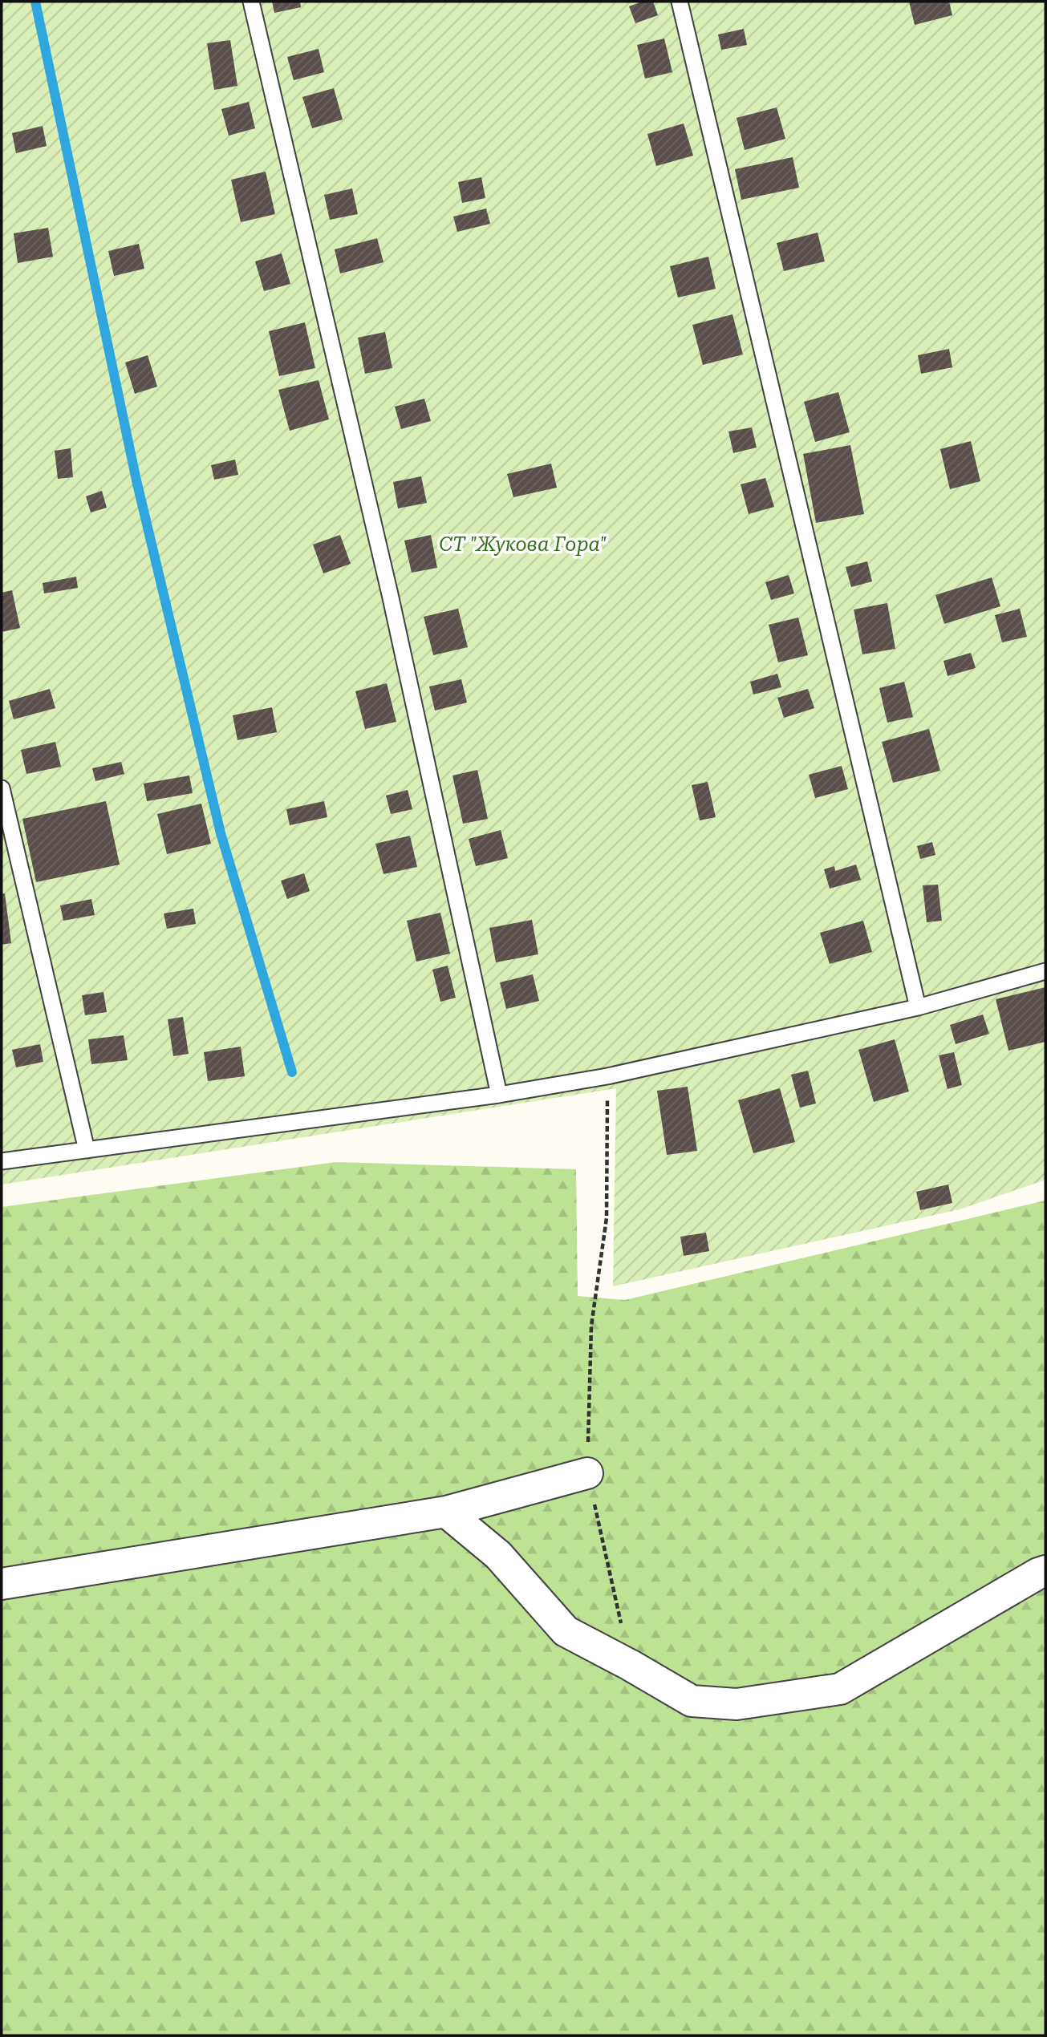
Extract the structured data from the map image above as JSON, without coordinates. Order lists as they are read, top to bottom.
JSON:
{
  "parks": ["СТ \"Жукова Гора\""]
}
